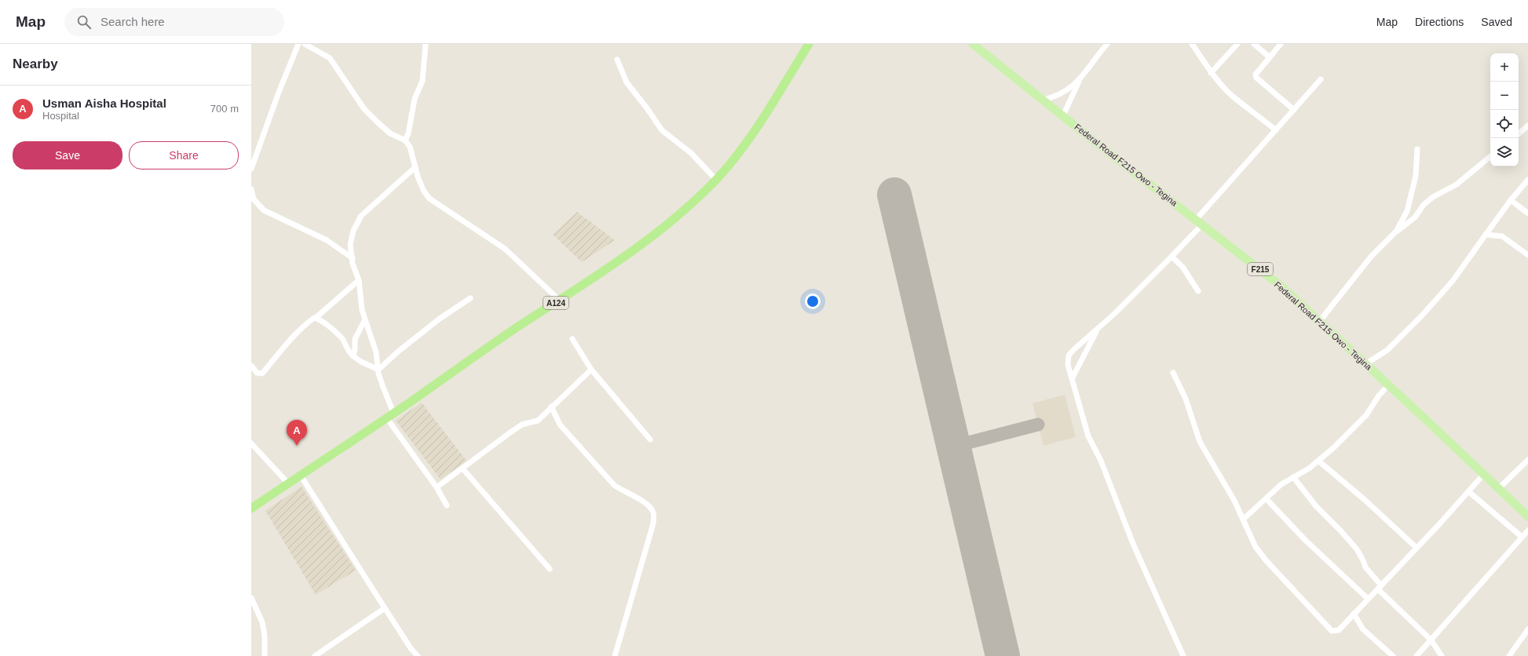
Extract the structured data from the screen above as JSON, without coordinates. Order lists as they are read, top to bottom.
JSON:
{
  "streets": {
    "highway": ["A124"],
    "main road": ["Federal Road F215 Owo - Tegina", "F215"]
  },
  "page": {
    "header": "Map",
    "search": "Search here",
    "nav": ["Map", "Directions", "Saved"],
    "heading": "Nearby",
    "map_buttons": ["+", "−"],
    "list": [
      {
        "mark": "A",
        "name": "Usman Aisha Hospital",
        "note": "Hospital",
        "value": "700 m"
      }
    ],
    "buttons": ["Save", "Share"],
    "pins": "A"
  }
}
